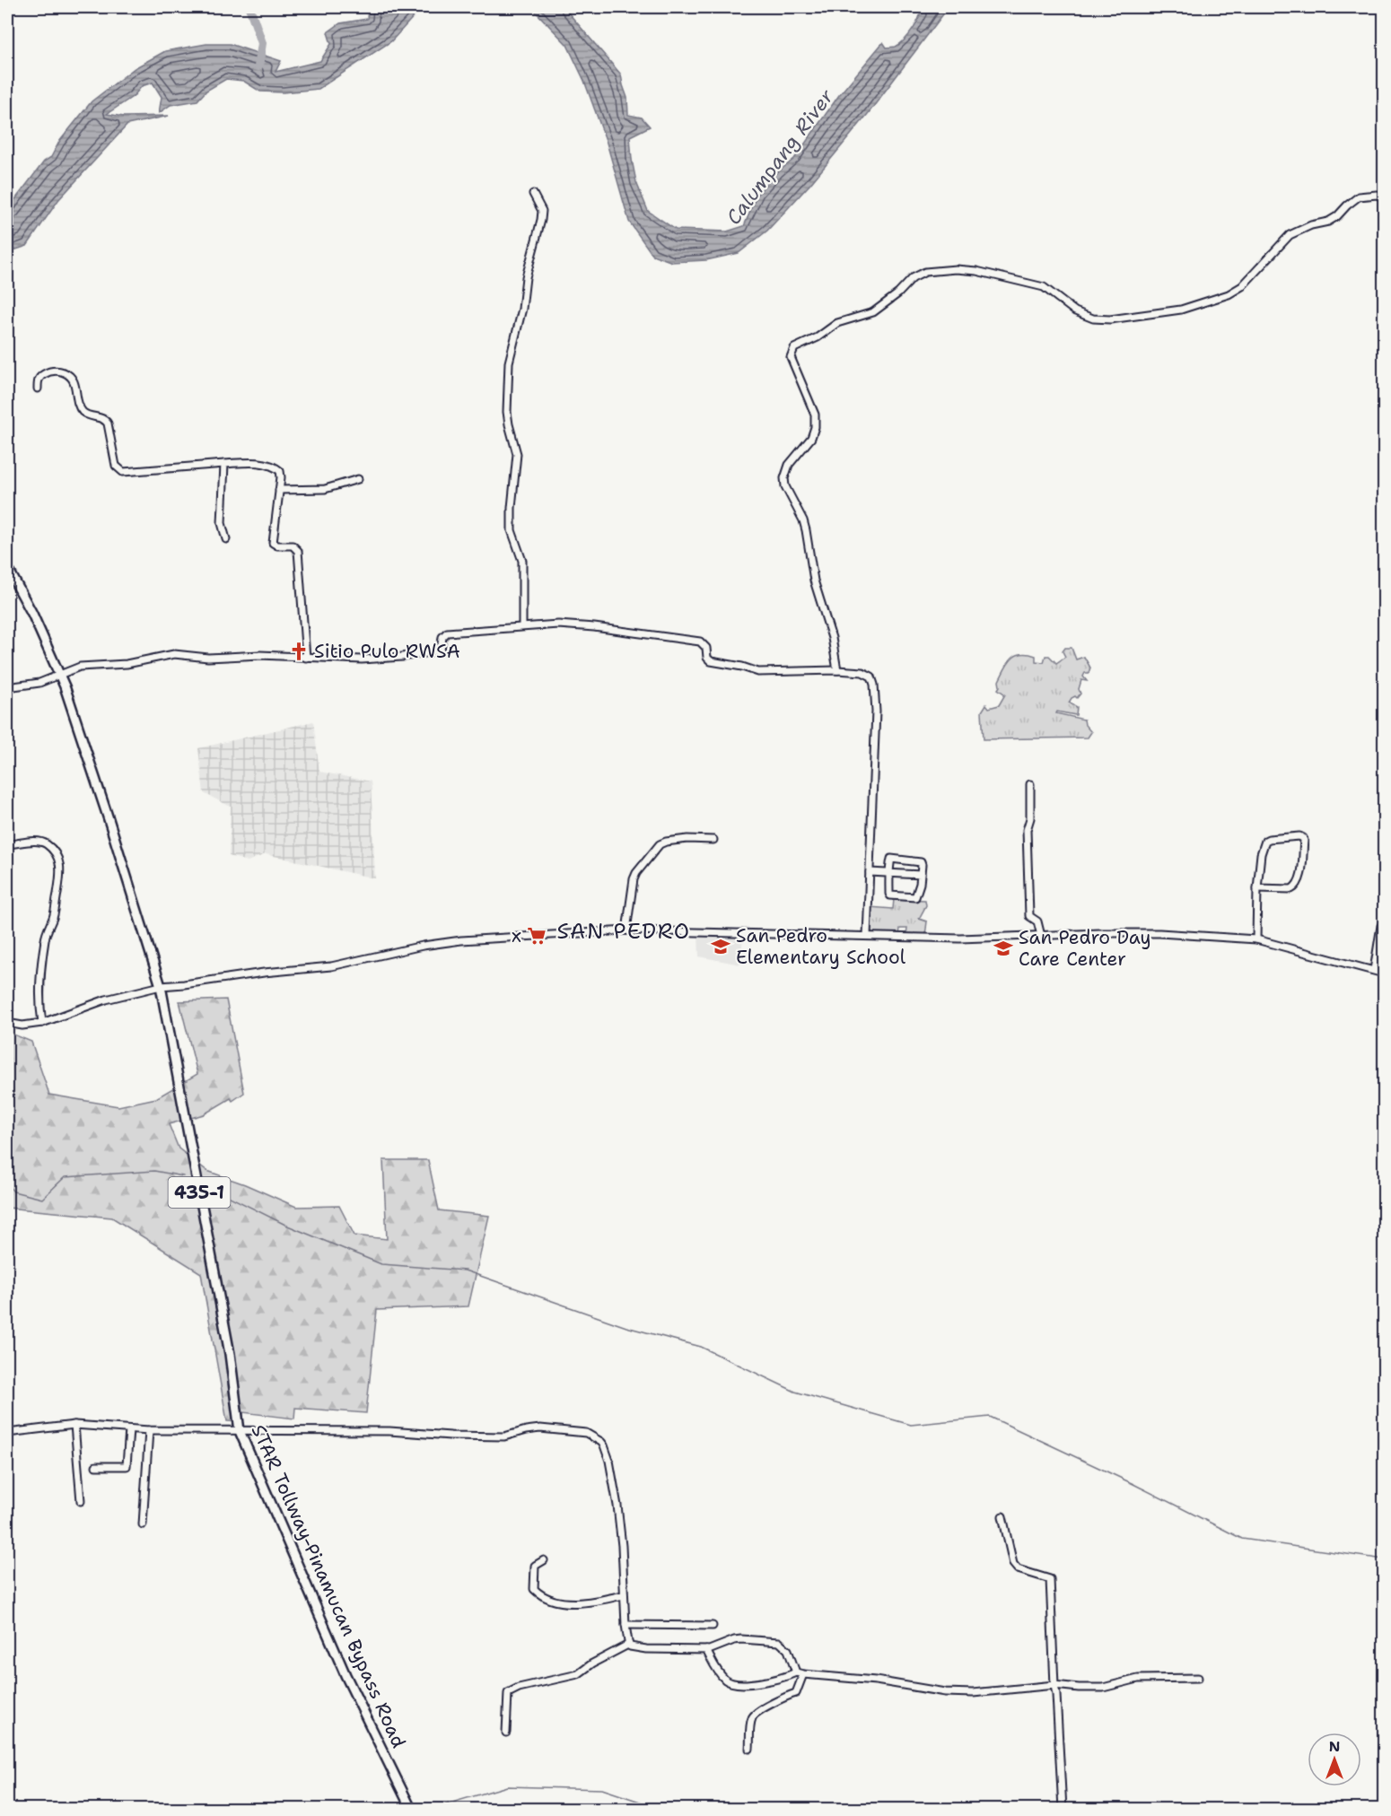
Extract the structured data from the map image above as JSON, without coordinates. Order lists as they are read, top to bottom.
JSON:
{
  "streets": {
    "main road": ["435-1", "STAR Tollway-Pinamucan Bypass Road"]
  },
  "districts": ["SAN PEDRO"],
  "water": ["Calumpang River"],
  "places": {
    "church": ["Sitio Pulo RWSA"],
    "supermarket": ["x"],
    "school or university": ["San Pedro Elementary School", "San Pedro Day Care Center"]
  },
  "north": "top"
}
